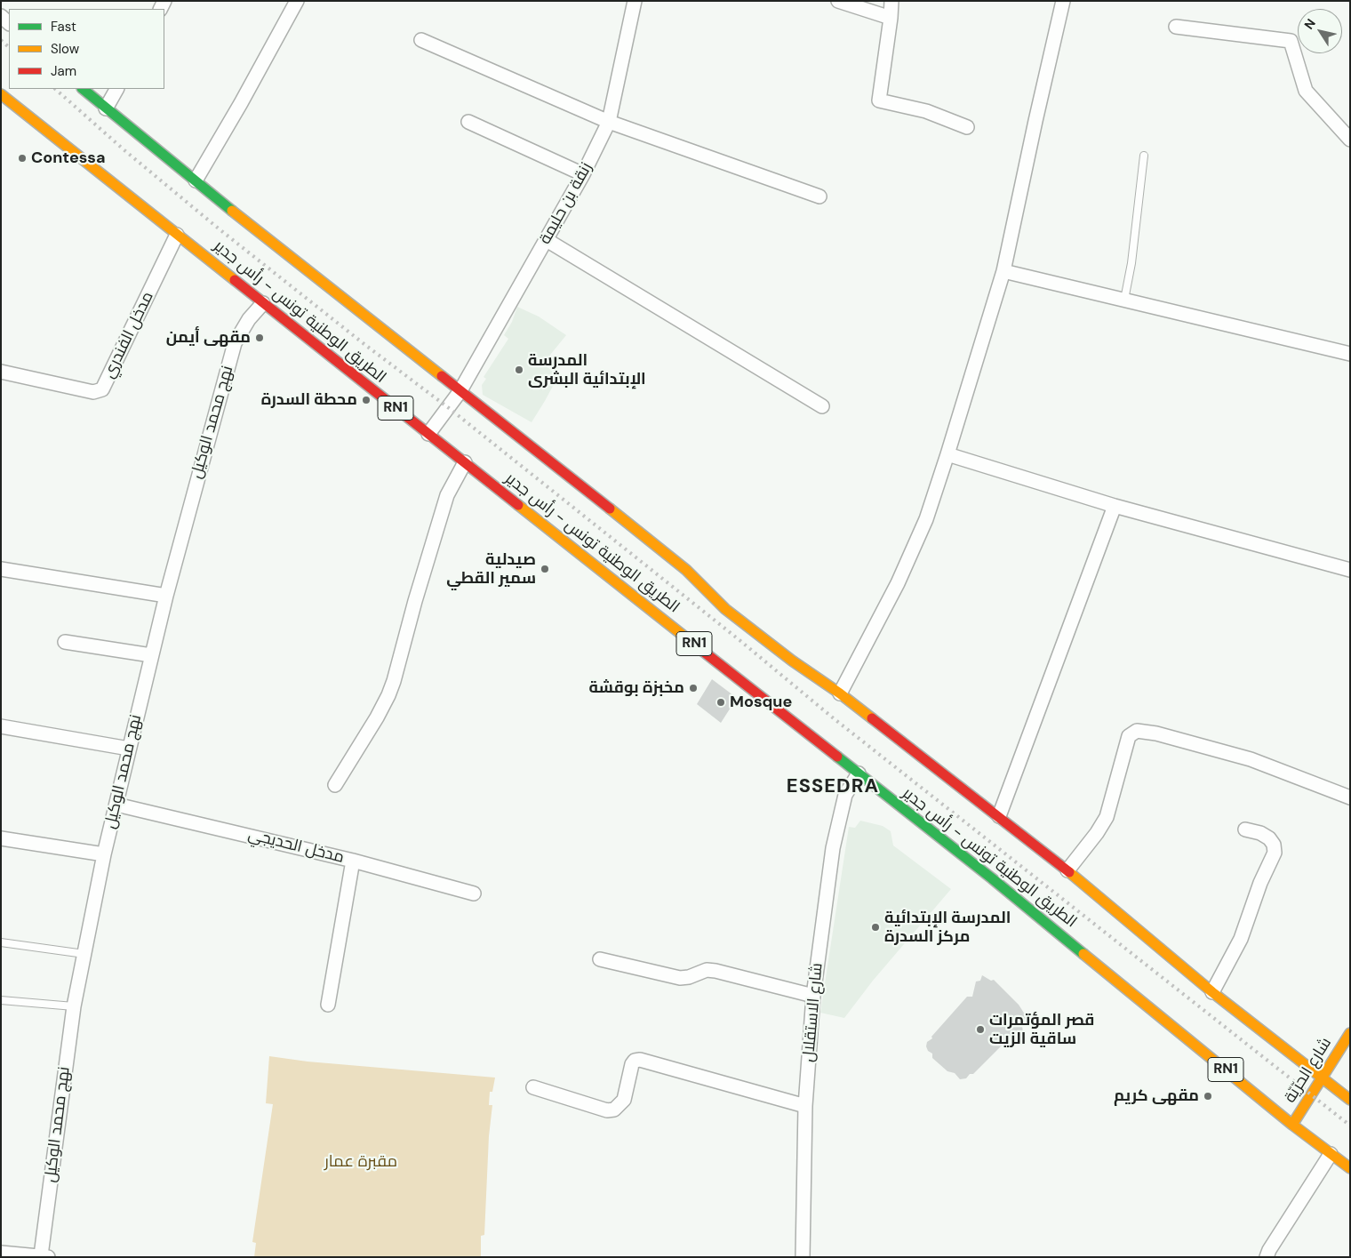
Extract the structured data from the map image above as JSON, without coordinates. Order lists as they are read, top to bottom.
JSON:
{
  "streets": {
    "street": [
      "زنقة بن حليمة",
      "الطريق الوطنية تونس - رأس جدير",
      "مدخل الفندري",
      "RN1",
      "نهج محمد الوكيل",
      "مدخل الحديجي",
      "شارع الاستقلال",
      "شارع الحرّيّة"
    ]
  },
  "crossings": [
    ["زنقة بن حليمة", "الطريق الوطنية تونس - رأس جدير"],
    ["الطريق الوطنية تونس - رأس جدير", "مدخل الفندري"],
    ["الطريق الوطنية تونس - رأس جدير", "نهج محمد الوكيل"],
    ["الطريق الوطنية تونس - رأس جدير", "شارع الاستقلال"],
    ["الطريق الوطنية تونس - رأس جدير", "شارع الحرّيّة"],
    ["نهج محمد الوكيل", "مدخل الحديجي"]
  ],
  "districts": ["ESSEDRA"],
  "parks": ["مقبرة عمار"],
  "places": [
    "Contessa",
    "مقهى أيمن",
    "المدرسة الإبتدائية البشرى",
    "محطة السدرة",
    "صيدلية سمير القطي",
    "مخبزة بوقشة",
    "Mosque",
    "المدرسة الإبتدائية مركز السدرة",
    "قصر المؤتمرات ساقية الزيت",
    "مقهى كريم"
  ],
  "legend": ["Fast", "Slow", "Jam"],
  "north": "top left"
}
